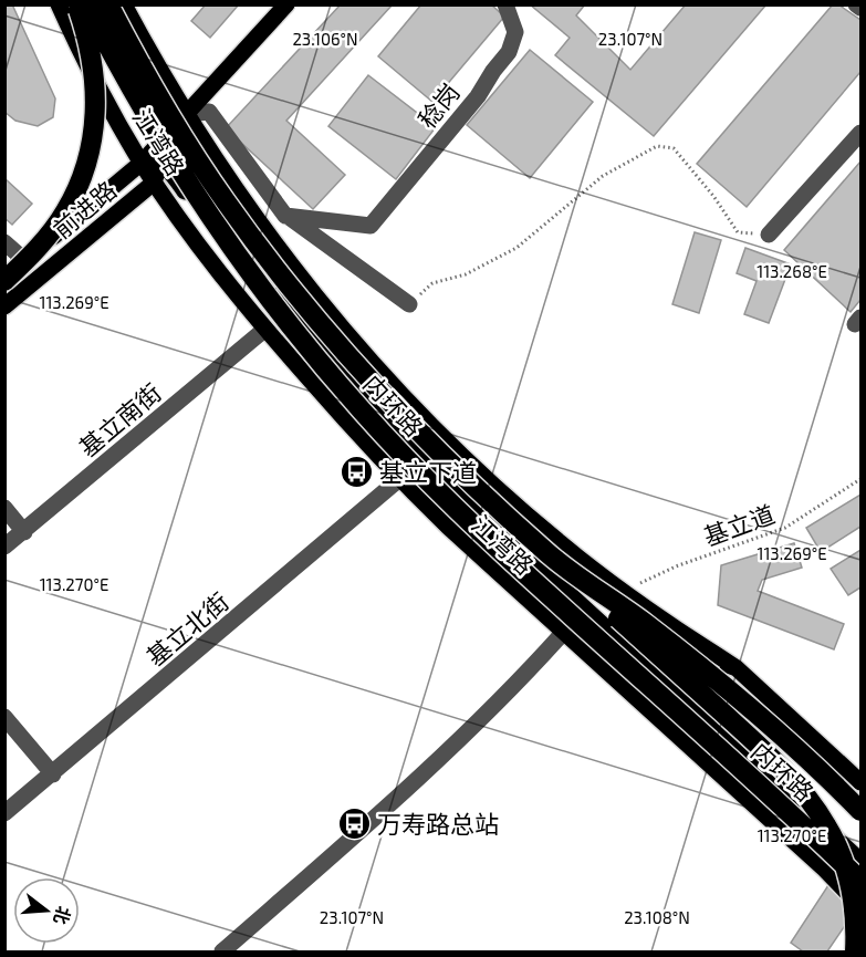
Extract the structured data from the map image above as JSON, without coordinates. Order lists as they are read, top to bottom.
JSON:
{
  "streets": {
    "highway": ["内环路"],
    "main road": ["江湾路", "前进路"],
    "street": ["稔岗", "基立南街", "基立北街"],
    "path": ["基立道"]
  },
  "crossings": [
    ["江湾路", "前进路"],
    ["江湾路", "内环路"],
    ["江湾路", "基立南街"],
    ["江湾路", "基立北街"]
  ],
  "places": {
    "bus stop": ["基立下道", "万寿路总站"]
  },
  "north": "right",
  "coordinates": [
    "23.106°N",
    "23.107°N",
    "113.268°E",
    "113.269°E",
    "113.270°E",
    "23.108°N"
  ]
}
